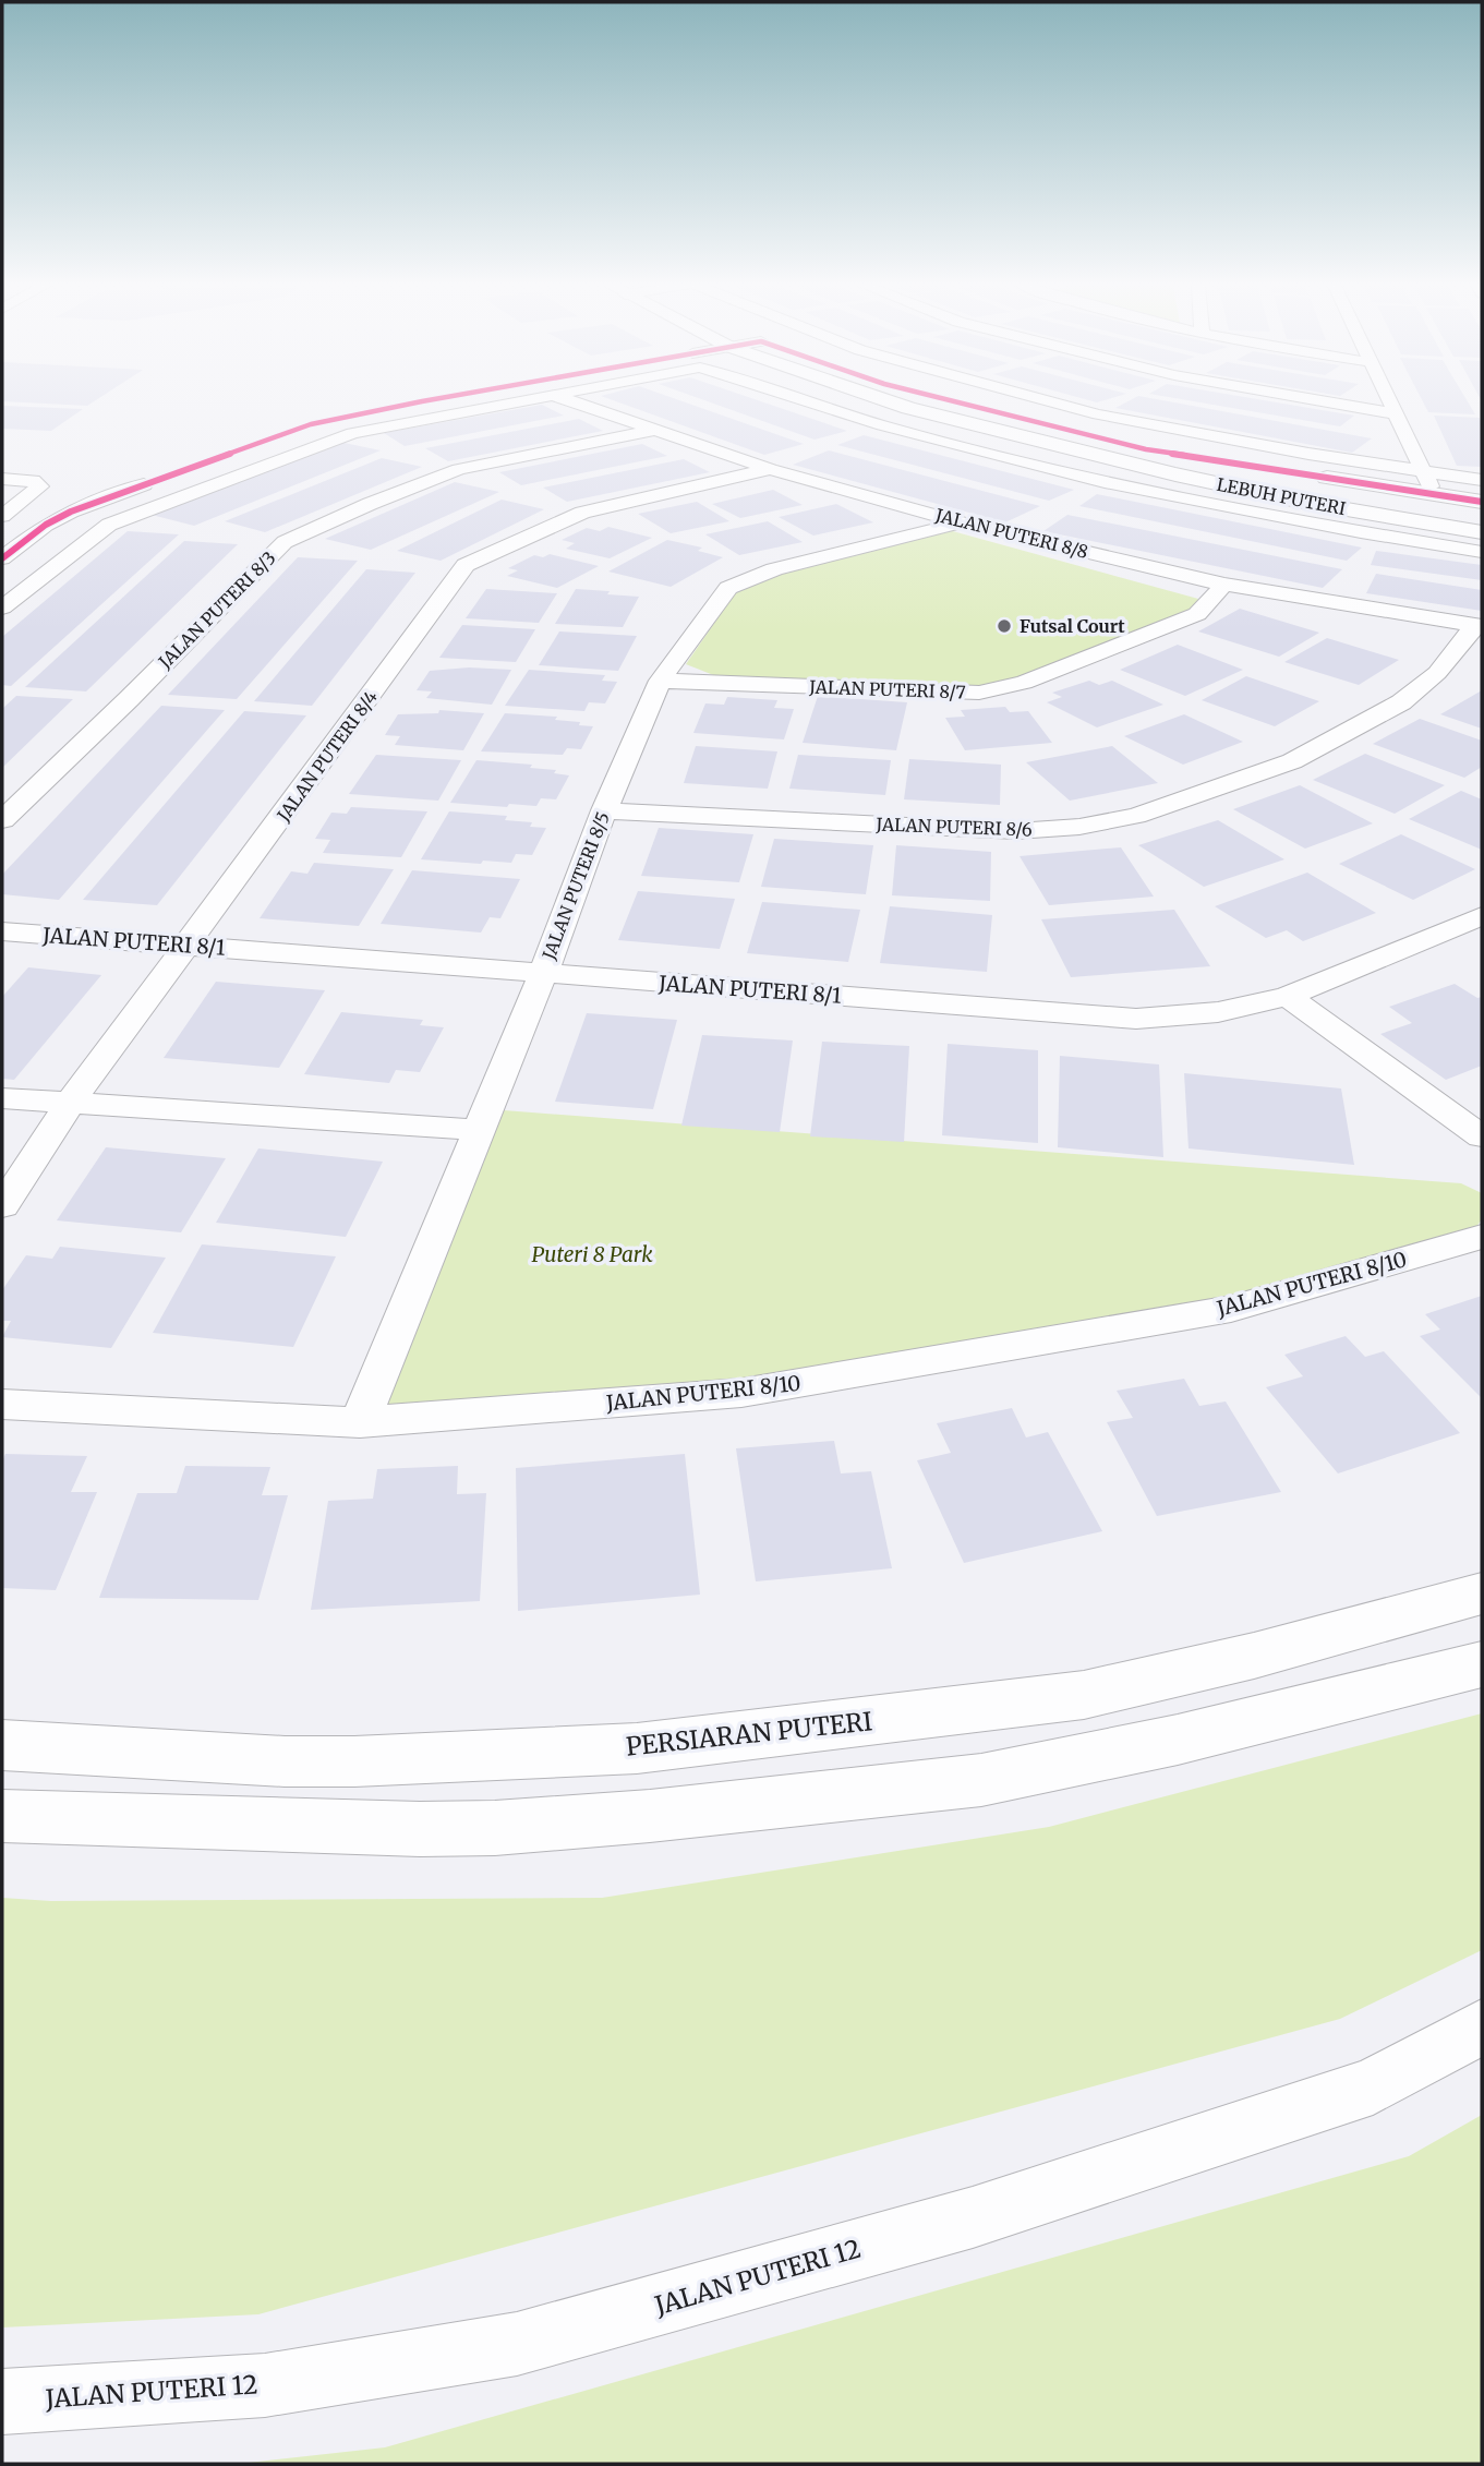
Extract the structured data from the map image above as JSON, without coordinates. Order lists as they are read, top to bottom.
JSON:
{
  "streets": {
    "main road": ["LEBUH PUTERI", "PERSIARAN PUTERI"],
    "street": [
      "JALAN PUTERI 8/8",
      "JALAN PUTERI 8/3",
      "JALAN PUTERI 8/7",
      "JALAN PUTERI 8/4",
      "JALAN PUTERI 8/6",
      "JALAN PUTERI 8/5",
      "JALAN PUTERI 8/1",
      "JALAN PUTERI 8/10",
      "JALAN PUTERI 12"
    ]
  },
  "crossings": [
    ["JALAN PUTERI 8/8", "JALAN PUTERI 8/3"],
    ["JALAN PUTERI 8/8", "JALAN PUTERI 8/7"],
    ["JALAN PUTERI 8/8", "JALAN PUTERI 8/4"],
    ["JALAN PUTERI 8/8", "JALAN PUTERI 8/6"],
    ["JALAN PUTERI 8/8", "JALAN PUTERI 8/5"],
    ["JALAN PUTERI 8/7", "JALAN PUTERI 8/5"],
    ["JALAN PUTERI 8/4", "JALAN PUTERI 8/1"],
    ["JALAN PUTERI 8/6", "JALAN PUTERI 8/5"],
    ["JALAN PUTERI 8/5", "JALAN PUTERI 8/1"],
    ["JALAN PUTERI 8/5", "JALAN PUTERI 8/10"]
  ],
  "parks": ["Puteri 8 Park"],
  "places": ["Futsal Court"]
}
